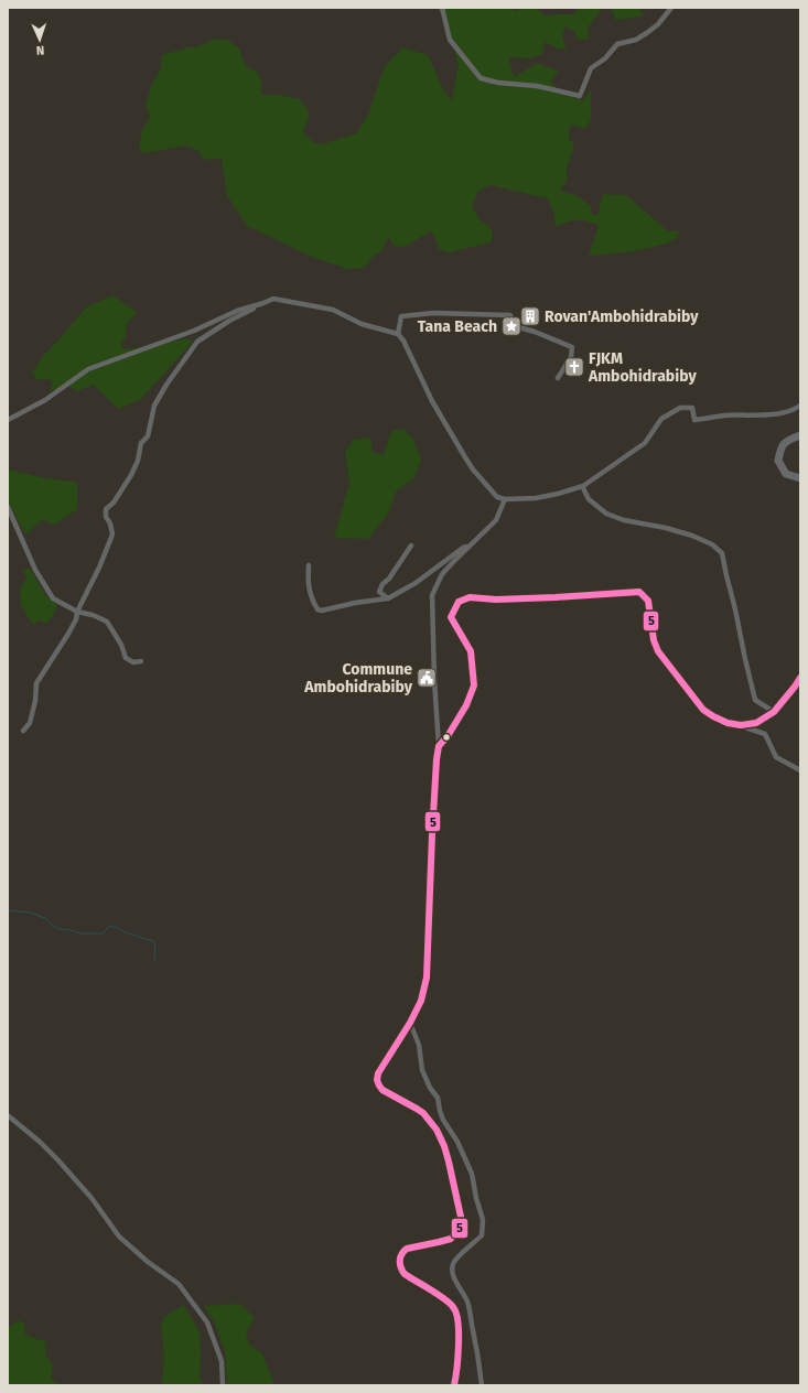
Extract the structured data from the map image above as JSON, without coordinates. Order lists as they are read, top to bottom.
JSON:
{
  "places": {
    "building": ["Rovan'Ambohidrabiby"],
    "place": ["Tana Beach"],
    "church": ["FJKM Ambohidrabiby"],
    "public building": ["Commune Ambohidrabiby"]
  },
  "lines": ["transit line 5"],
  "north": "bottom"
}
